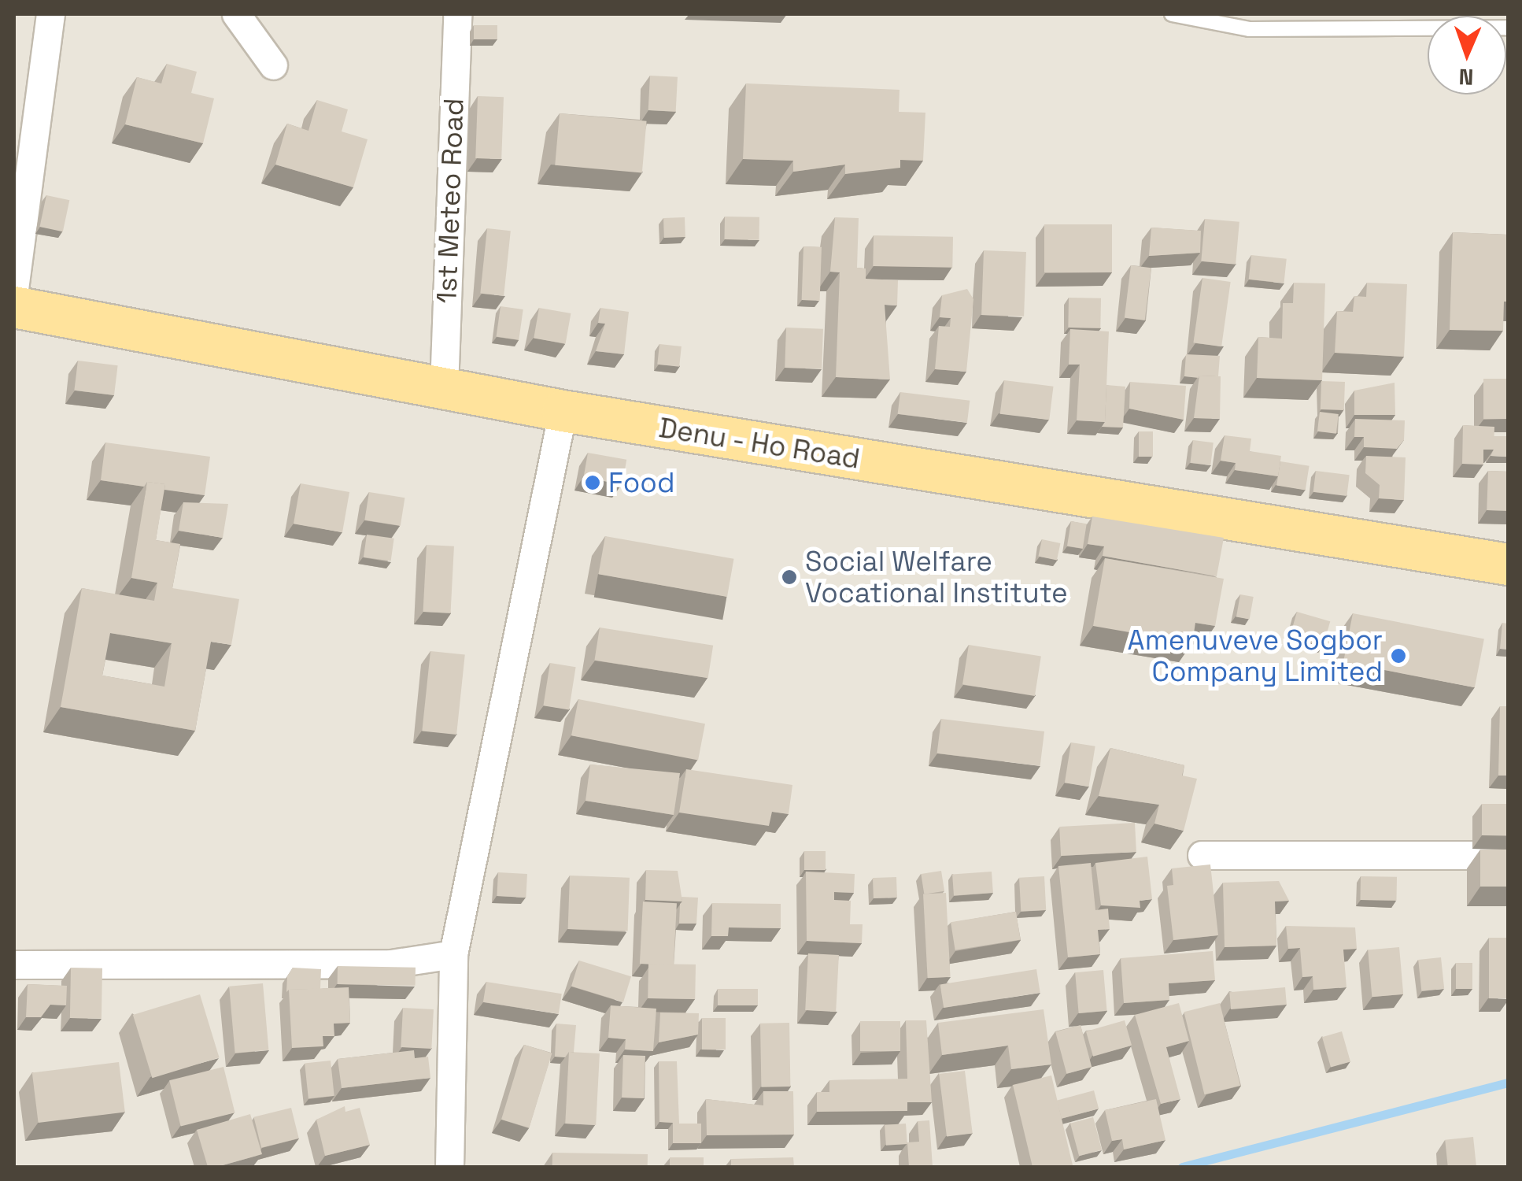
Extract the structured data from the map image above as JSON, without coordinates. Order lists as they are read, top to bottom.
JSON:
{
  "streets": {
    "main road": ["Denu - Ho Road"],
    "street": ["1st Meteo Road"]
  },
  "crossings": [
    ["1st Meteo Road", "Denu - Ho Road"]
  ],
  "places": ["Food", "Social Welfare Vocational Institute", "Amenuveve Sogbor Company Limited"],
  "north": "bottom"
}
